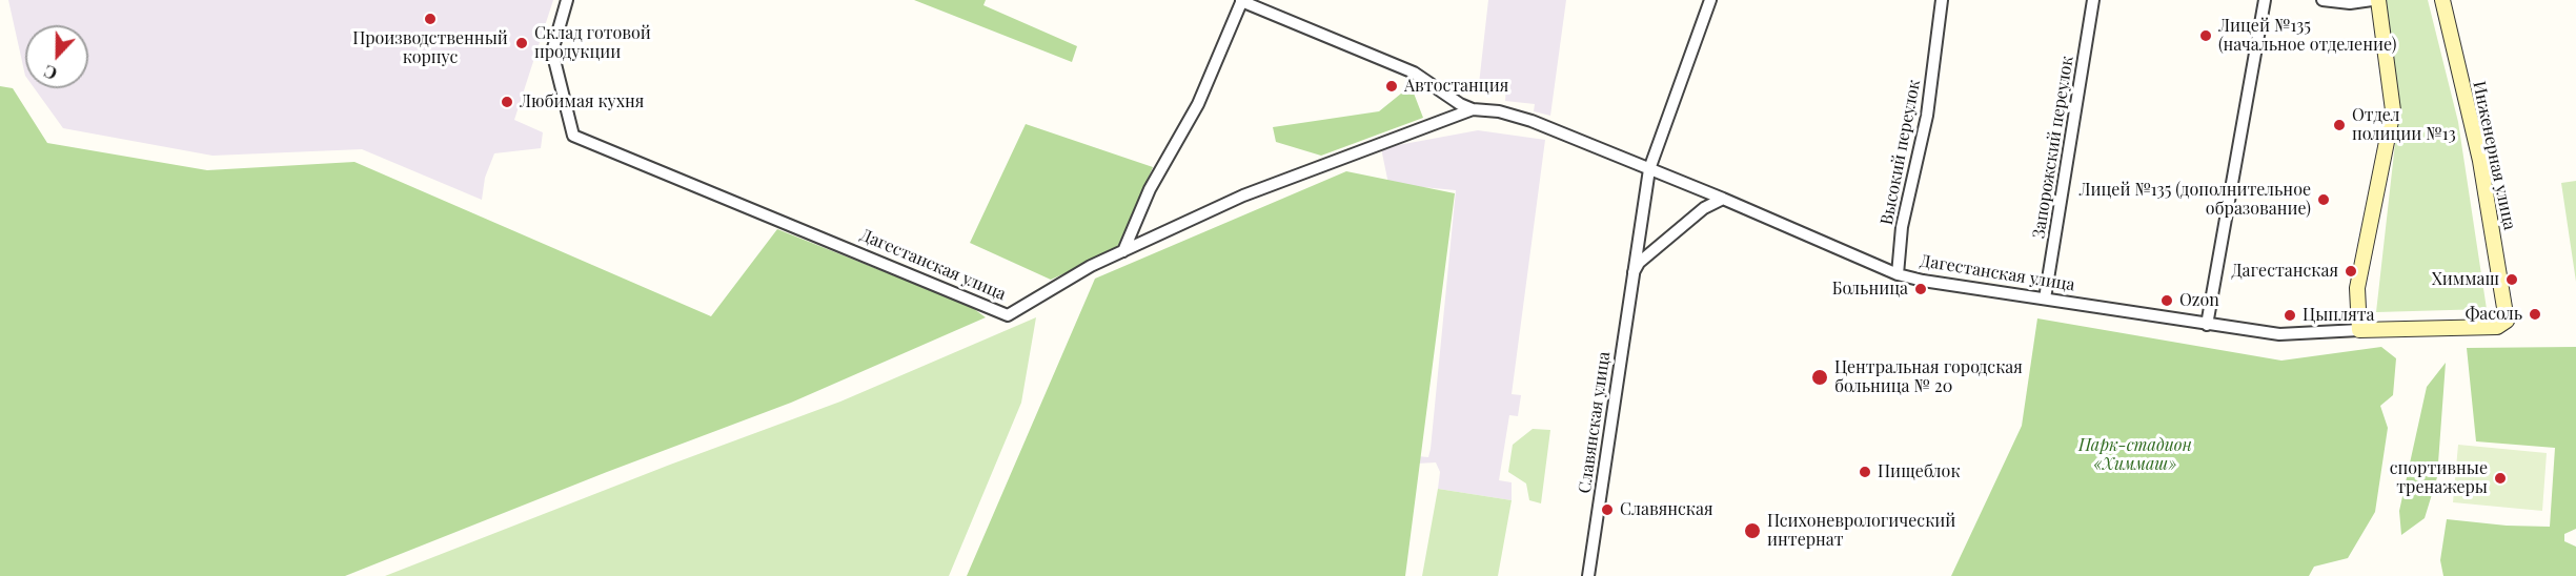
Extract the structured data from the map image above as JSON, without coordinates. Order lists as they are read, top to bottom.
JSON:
{
  "streets": {
    "street": [
      "Запорожский переулок",
      "Высокий переулок",
      "Инженерная улица",
      "Дагестанская улица",
      "Славянская улица"
    ]
  },
  "crossings": [
    ["Запорожский переулок", "Дагестанская улица"],
    ["Высокий переулок", "Дагестанская улица"],
    ["Инженерная улица", "Дагестанская улица"],
    ["Дагестанская улица", "Славянская улица"]
  ],
  "parks": ["Парк-стадион «Химмаш»"],
  "places": [
    "Производственный корпус",
    "Лицей №135 (начальное отделение)",
    "Склад готовой продукции",
    "Автостанция",
    "Любимая кухня",
    "Отдел полиции №13",
    "Лицей №135 (дополнительное образование)",
    "Дагестанская",
    "Химмаш",
    "Больница",
    "Ozon",
    "Фасоль",
    "Цыплята",
    "Центральная городская больница № 20",
    "Пищеблок",
    "спортивные тренажеры",
    "Славянская",
    "Психоневрологический интернат"
  ],
  "north": "bottom"
}
